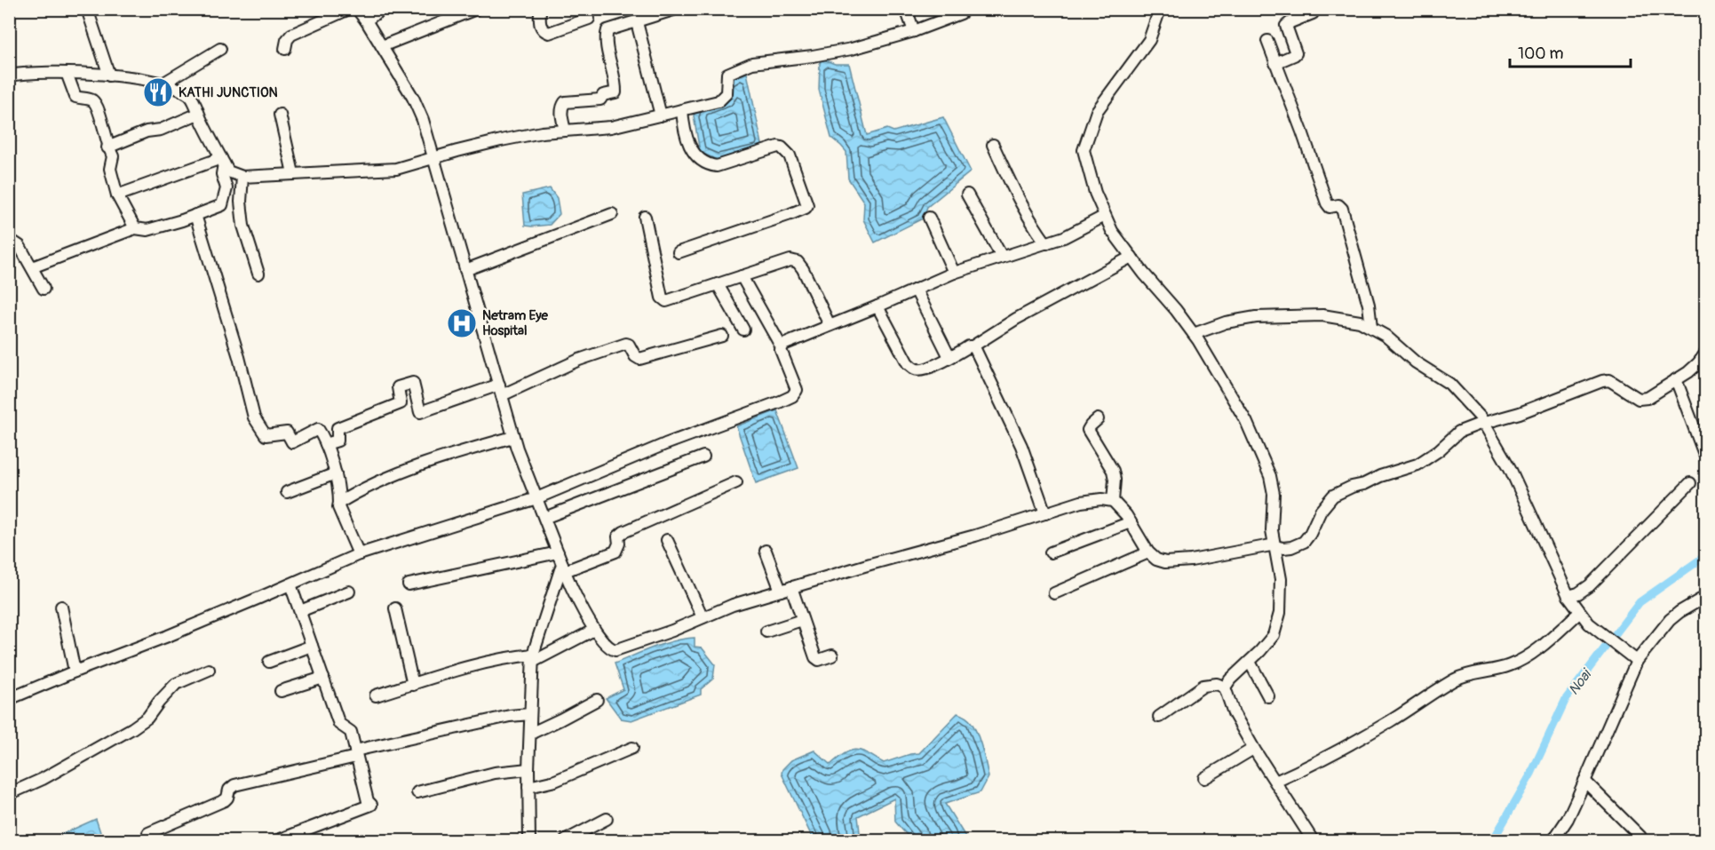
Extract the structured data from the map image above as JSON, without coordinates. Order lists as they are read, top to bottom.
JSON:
{
  "water": ["Noai"],
  "places": {
    "restaurant": ["KATHI JUNCTION"],
    "hospital": ["Netram Eye Hospital"]
  },
  "scale_bar": "100 m"
}
